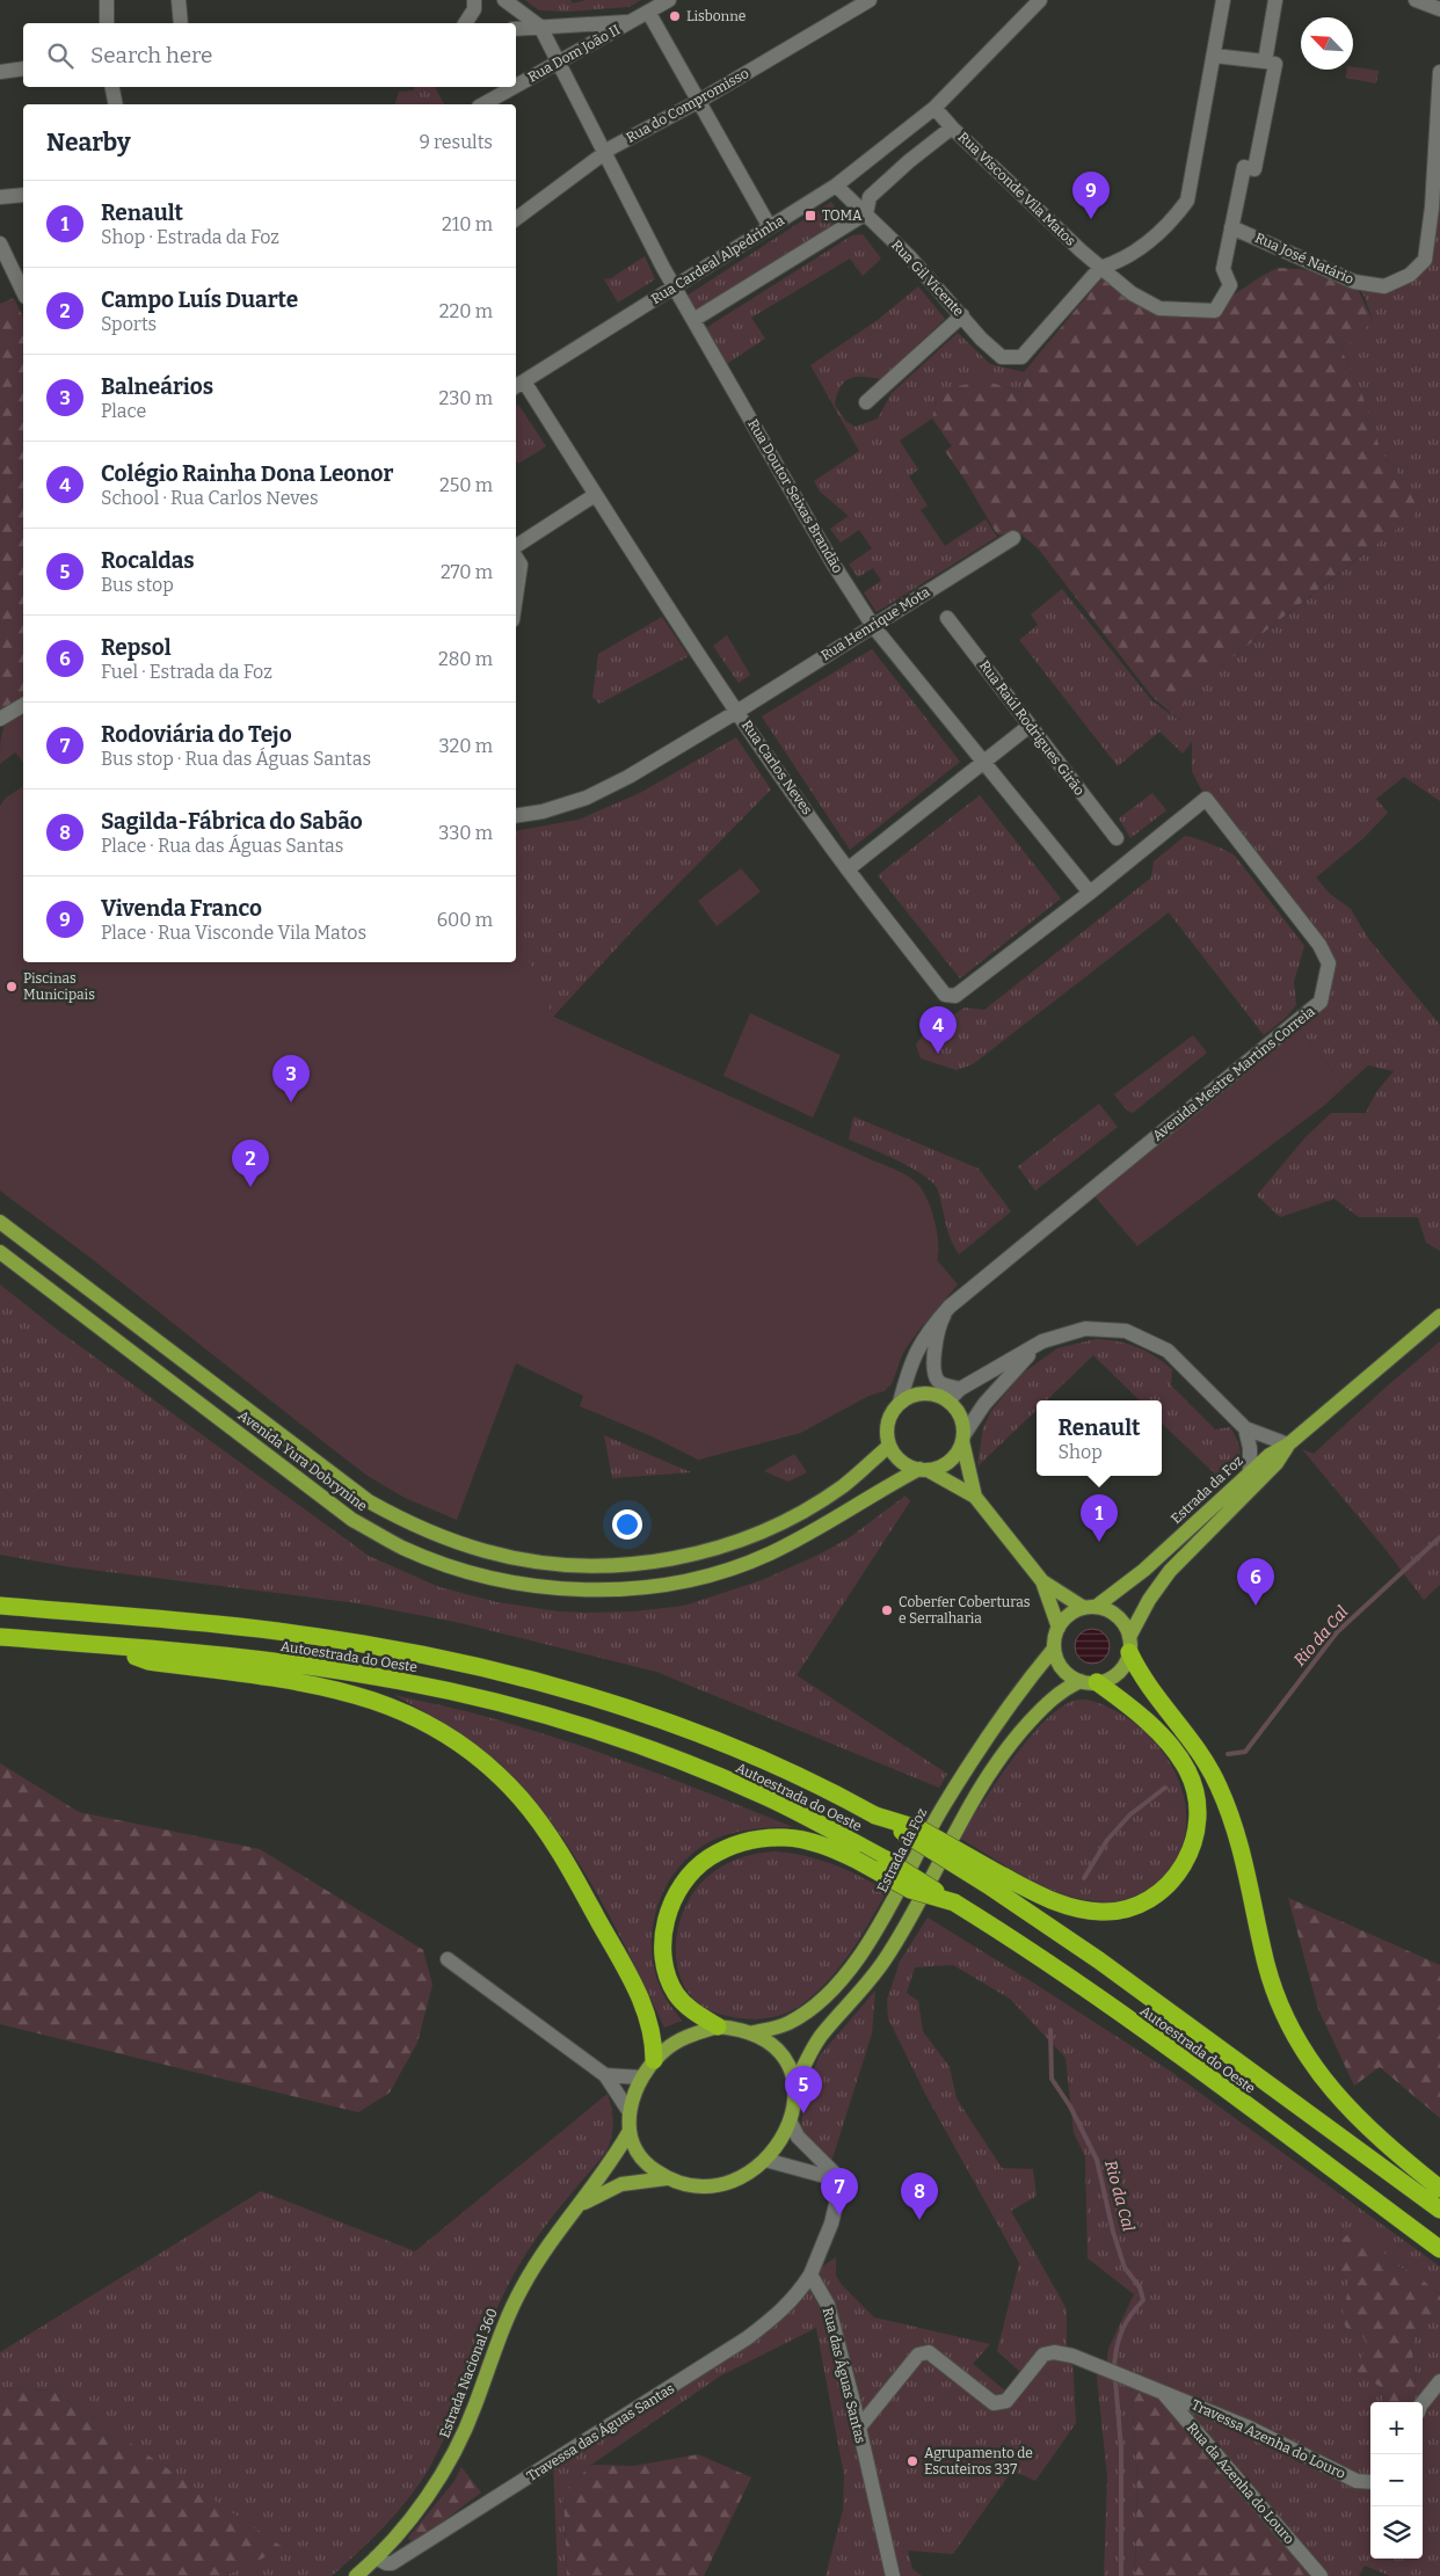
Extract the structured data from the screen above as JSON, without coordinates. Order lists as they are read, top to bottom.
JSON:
{
  "streets": {
    "highway": ["Autoestrada do Oeste"],
    "main road": ["Avenida Yura Dobrynine", "Estrada da Foz", "Estrada Nacional 360"],
    "street": [
      "Rua Dom João II",
      "Rua do Compromisso",
      "Rua Visconde Vila Matos",
      "Rua José Natário",
      "Rua Cardeal Alpedrinha",
      "Rua Gil Vicente",
      "Rua Doutor Seixas Brandão",
      "Rua Henrique Mota",
      "Rua Raúl Rodrigues Girão",
      "Rua Carlos Neves",
      "Avenida Mestre Martins Correia",
      "Rua das Águas Santas",
      "Travessa das Águas Santas",
      "Travessa Azenha do Louro",
      "Rua da Azenha do Louro"
    ]
  },
  "crossings": [
    ["Rua Dom João II", "Rua Doutor Seixas Brandão"],
    ["Rua do Compromisso", "Rua Doutor Seixas Brandão"],
    ["Rua Visconde Vila Matos", "Rua José Natário"],
    ["Rua Visconde Vila Matos", "Rua Cardeal Alpedrinha"],
    ["Rua Visconde Vila Matos", "Rua Gil Vicente"],
    ["Rua Cardeal Alpedrinha", "Rua Gil Vicente"],
    ["Rua Cardeal Alpedrinha", "Rua Doutor Seixas Brandão"],
    ["Rua Cardeal Alpedrinha", "Rua Carlos Neves"],
    ["Rua Doutor Seixas Brandão", "Rua Henrique Mota"],
    ["Rua Doutor Seixas Brandão", "Rua Carlos Neves"],
    ["Rua Doutor Seixas Brandão", "Avenida Mestre Martins Correia"],
    ["Rua Henrique Mota", "Rua Carlos Neves"],
    ["Rua Carlos Neves", "Avenida Mestre Martins Correia"],
    ["Avenida Mestre Martins Correia", "Avenida Yura Dobrynine"],
    ["Estrada da Foz", "Estrada Nacional 360"],
    ["Estrada Nacional 360", "Travessa das Águas Santas"],
    ["Rua das Águas Santas", "Travessa das Águas Santas"],
    ["Rua das Águas Santas", "Travessa Azenha do Louro"],
    ["Travessa Azenha do Louro", "Rua da Azenha do Louro"]
  ],
  "water": ["Rio da Cal"],
  "places": {
    "other": [
      "Lisbonne",
      "Piscinas Municipais",
      "Coberfer Coberturas e Serralharia",
      "Agrupamento de Escuteiros 337"
    ],
    "transit": ["TOMA"]
  },
  "north": "top left",
  "page": {
    "search": "Search here",
    "heading": ["Nearby", "9 results"],
    "pins": [
      "9",
      "4",
      "3",
      "2",
      "1",
      "6",
      "5",
      "7",
      "8"
    ],
    "list": [
      {
        "mark": "1",
        "name": "Renault",
        "note": "Shop · Estrada da Foz",
        "value": "210 m"
      },
      {
        "mark": "2",
        "name": "Campo Luís Duarte",
        "note": "Sports",
        "value": "220 m"
      },
      {
        "mark": "3",
        "name": "Balneários",
        "note": "Place",
        "value": "230 m"
      },
      {
        "mark": "4",
        "name": "Colégio Rainha Dona Leonor",
        "note": "School · Rua Carlos Neves",
        "value": "250 m"
      },
      {
        "mark": "5",
        "name": "Rocaldas",
        "note": "Bus stop",
        "value": "270 m"
      },
      {
        "mark": "6",
        "name": "Repsol",
        "note": "Fuel · Estrada da Foz",
        "value": "280 m"
      },
      {
        "mark": "7",
        "name": "Rodoviária do Tejo",
        "note": "Bus stop · Rua das Águas Santas",
        "value": "320 m"
      },
      {
        "mark": "8",
        "name": "Sagilda-Fábrica do Sabão",
        "note": "Place · Rua das Águas Santas",
        "value": "330 m"
      },
      {
        "mark": "9",
        "name": "Vivenda Franco",
        "note": "Place · Rua Visconde Vila Matos",
        "value": "600 m"
      }
    ],
    "popup": ["Renault", "Shop"],
    "map_buttons": ["+", "−"]
  }
}
